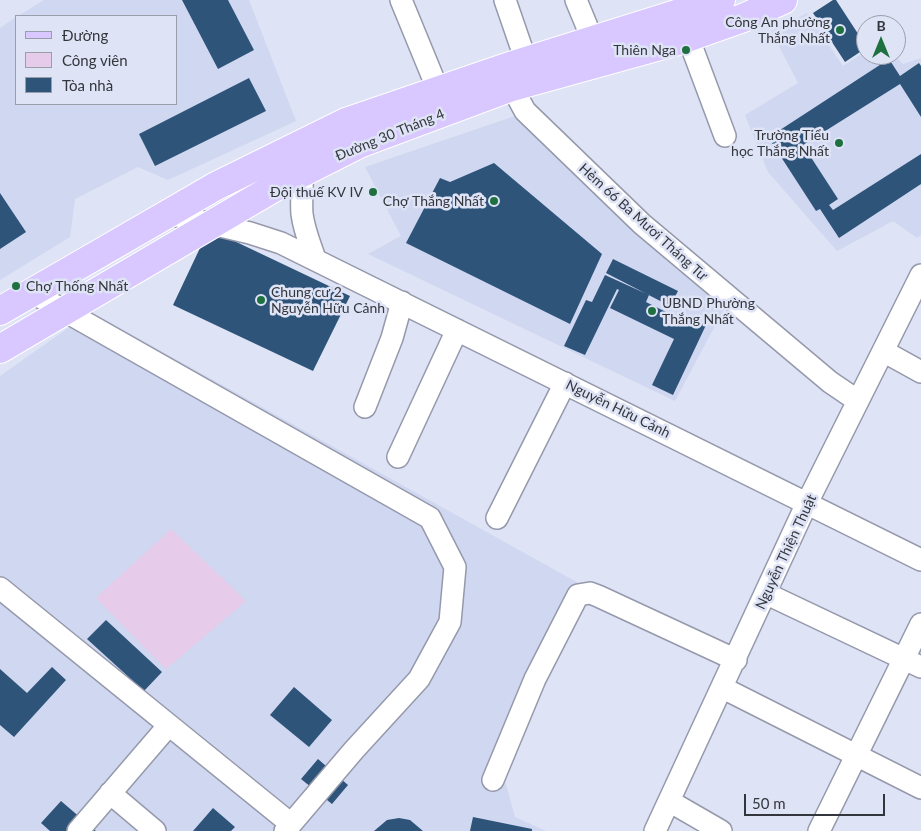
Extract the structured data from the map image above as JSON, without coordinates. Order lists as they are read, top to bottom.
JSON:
{
  "streets": {
    "main road": ["Đường 30 Tháng 4"],
    "street": ["Hẻm 66 Ba Mươi Tháng Tư", "Nguyễn Hữu Cảnh", "Nguyễn Thiện Thuật"]
  },
  "crossings": [
    ["Đường 30 Tháng 4", "Hẻm 66 Ba Mươi Tháng Tư"],
    ["Đường 30 Tháng 4", "Nguyễn Hữu Cảnh"],
    ["Hẻm 66 Ba Mươi Tháng Tư", "Nguyễn Thiện Thuật"],
    ["Nguyễn Hữu Cảnh", "Nguyễn Thiện Thuật"]
  ],
  "places": [
    "Công An phường Thắng Nhất",
    "Thiên Nga",
    "Trường Tiểu học Thắng Nhất",
    "Đội thuế KV IV",
    "Chợ Thắng Nhất",
    "Chợ Thống Nhất",
    "Chung cư 2 Nguyễn Hữu Cảnh",
    "UBND Phường Thắng Nhất"
  ],
  "legend": ["Đường", "Công viên", "Tòa nhà"],
  "scale_bar": "50 m",
  "north": "top"
}
